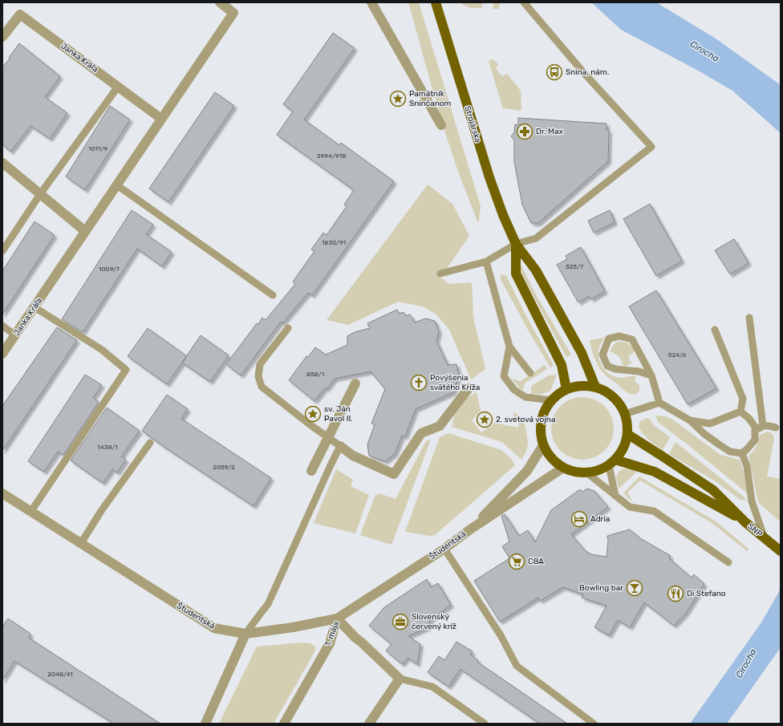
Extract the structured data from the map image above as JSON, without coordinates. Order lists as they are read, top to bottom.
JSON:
{
  "streets": {
    "main road": ["Strojárska", "SNP"],
    "street": ["Janka Kráľa", "Študentská", "1. mája"]
  },
  "crossings": [
    ["Študentská", "1. mája"]
  ],
  "water": ["Cirocha"],
  "places": {
    "bus stop": ["Snina, nám."],
    "place": ["Pamätník Sninčanom", "sv. Ján Pavol II.", "2. svetová vojna"],
    "pharmacy": ["Dr. Max"],
    "church": ["Povýšenia svätého Kríža"],
    "hotel": ["Adria"],
    "supermarket": ["CBA"],
    "bar": ["Bowling bar"],
    "restaurant": ["Di Stefano"],
    "office": ["Slovenský červený kríž"]
  },
  "house_numbers": [
    "1011/9",
    "3994/91B",
    "1830/91",
    "525/7",
    "1009/7",
    "524/6",
    "858/1",
    "1438/1",
    "2059/2",
    "2048/41"
  ]
}
